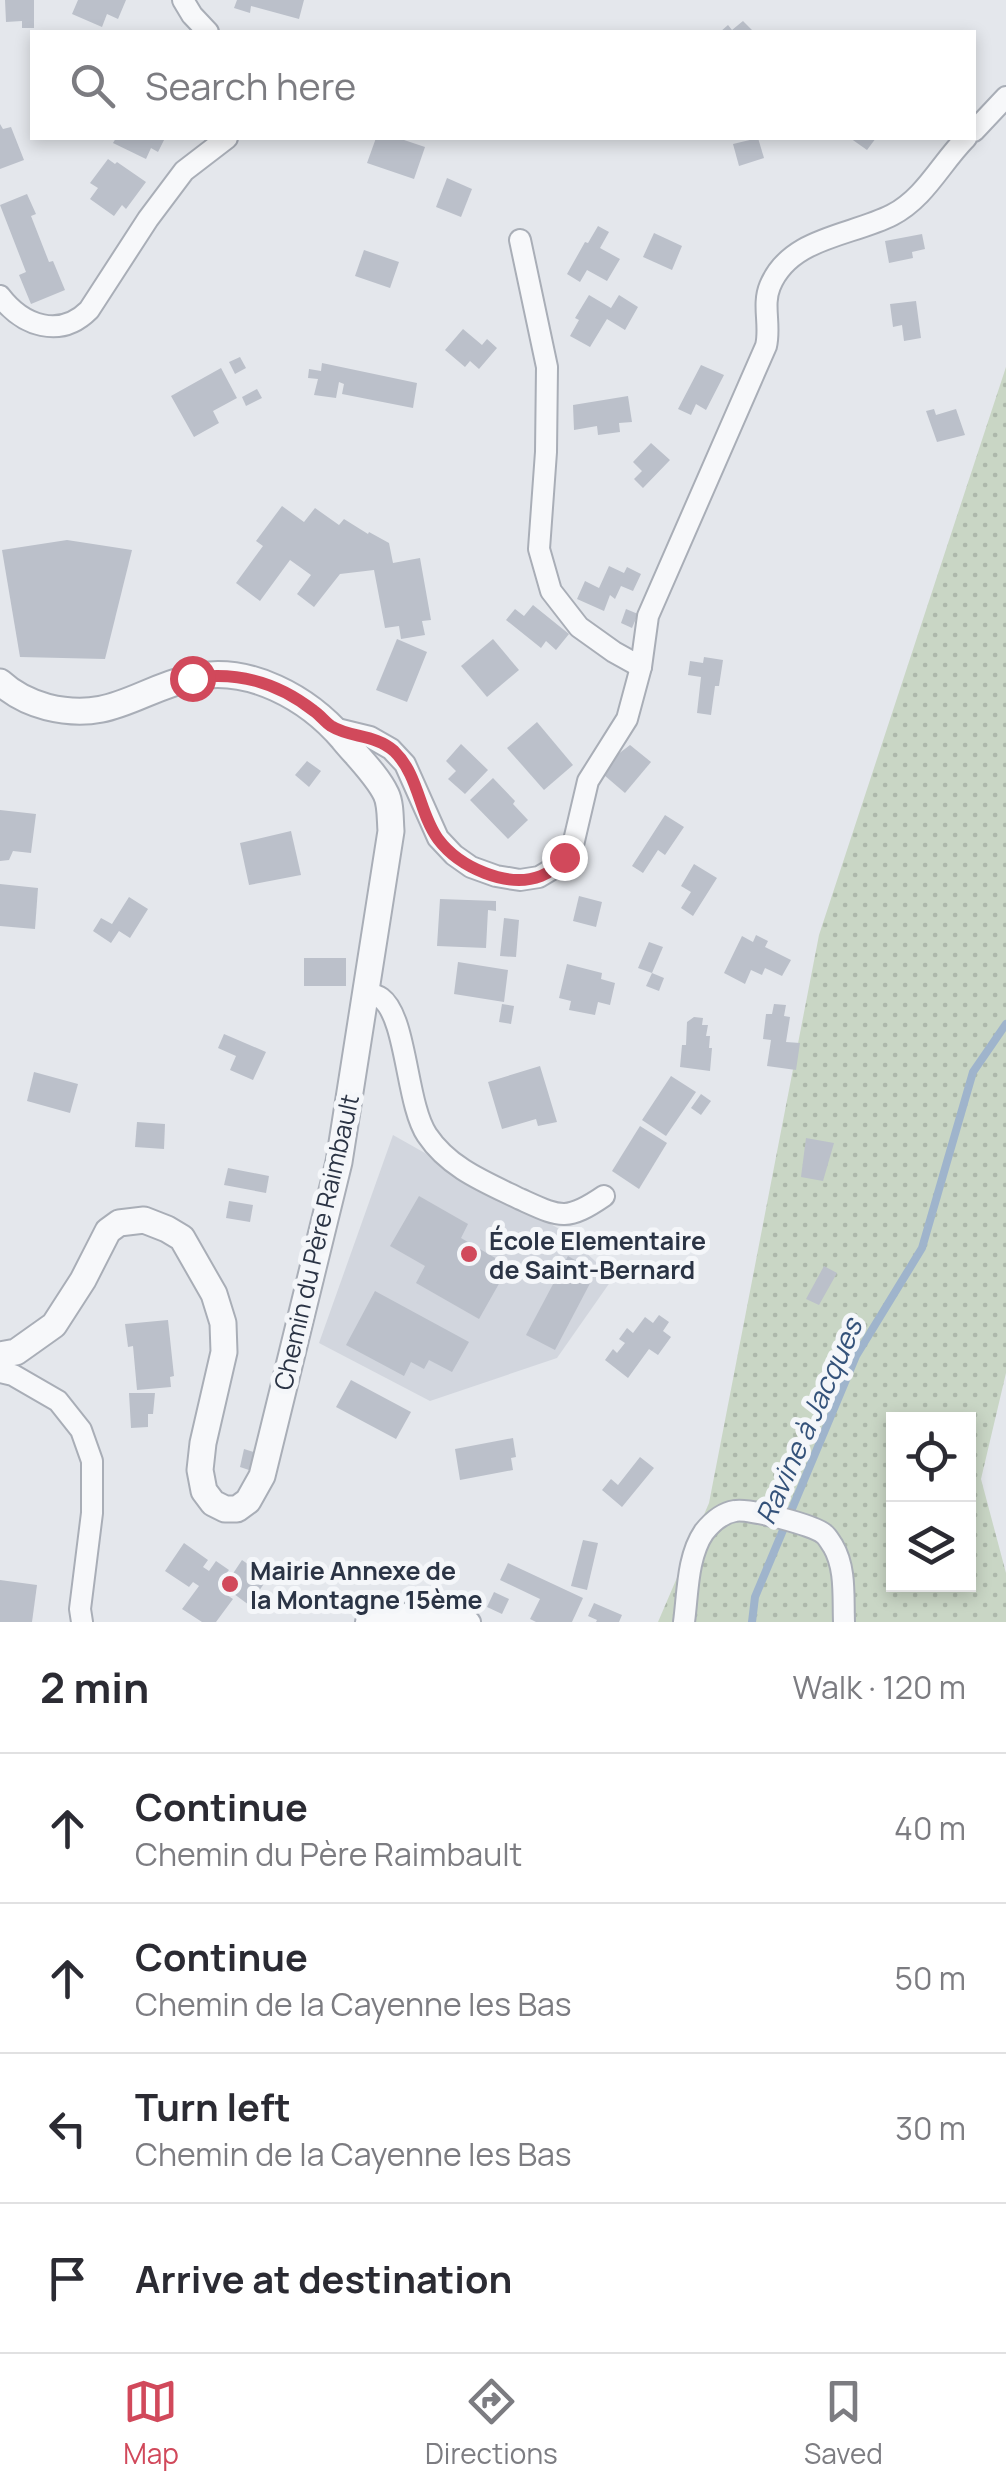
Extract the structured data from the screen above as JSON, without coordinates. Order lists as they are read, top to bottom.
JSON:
{
  "streets": {
    "street": ["Chemin du Père Raimbault"]
  },
  "water": ["Ravine à Jacques"],
  "places": ["École Elementaire de Saint-Bernard", "Mairie Annexe de la Montagne 15ème"],
  "page": {
    "search": "Search here",
    "heading": ["2 min", "Walk · 120 m"],
    "list": [
      ["Continue", "Chemin du Père Raimbault", "40 m"],
      ["Continue", "Chemin de la Cayenne les Bas", "50 m"],
      ["Turn left", "Chemin de la Cayenne les Bas", "30 m"],
      "Arrive at destination"
    ],
    "nav": ["Map", "Directions", "Saved"]
  }
}
